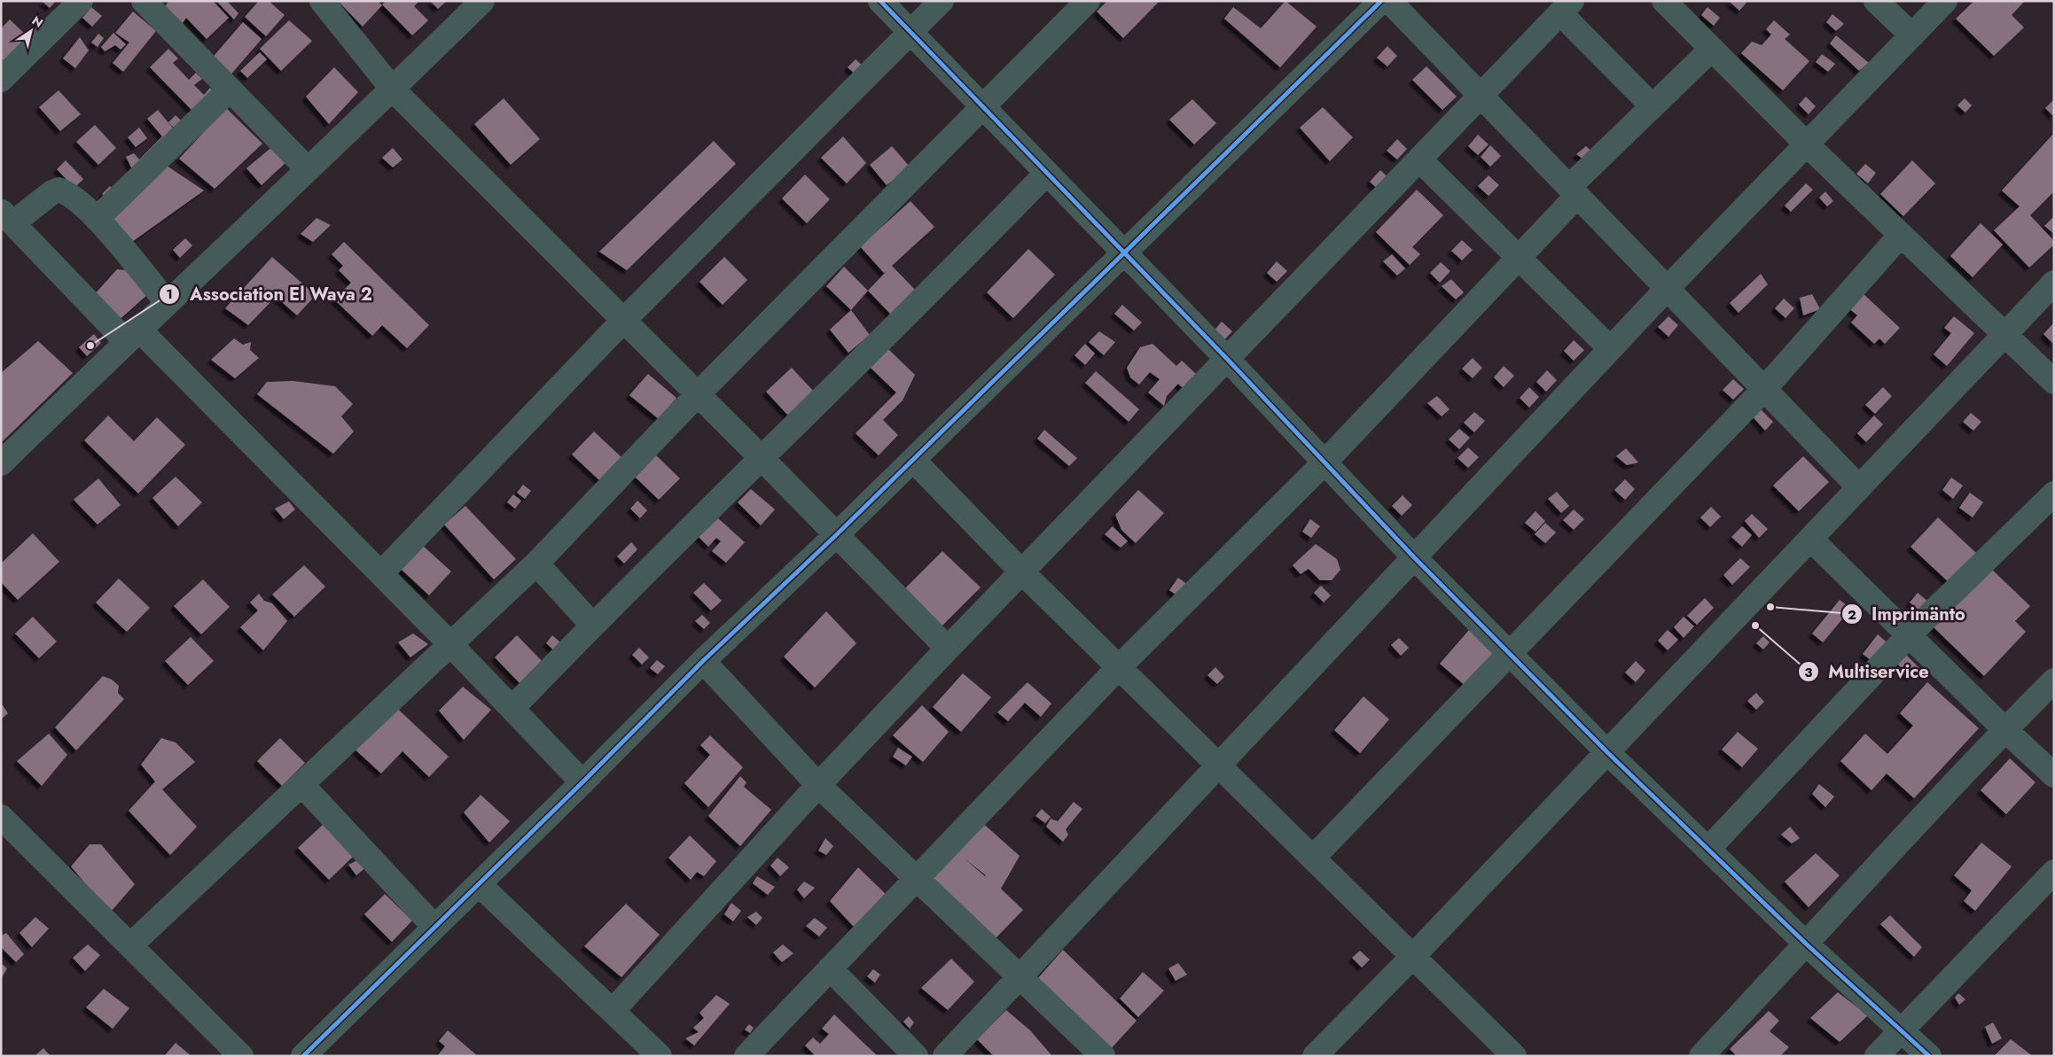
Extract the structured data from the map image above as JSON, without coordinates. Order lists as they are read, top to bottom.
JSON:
{
  "places": ["Association El Wava 2", "Imprimänto", "Multiservice"],
  "north": "top right"
}
